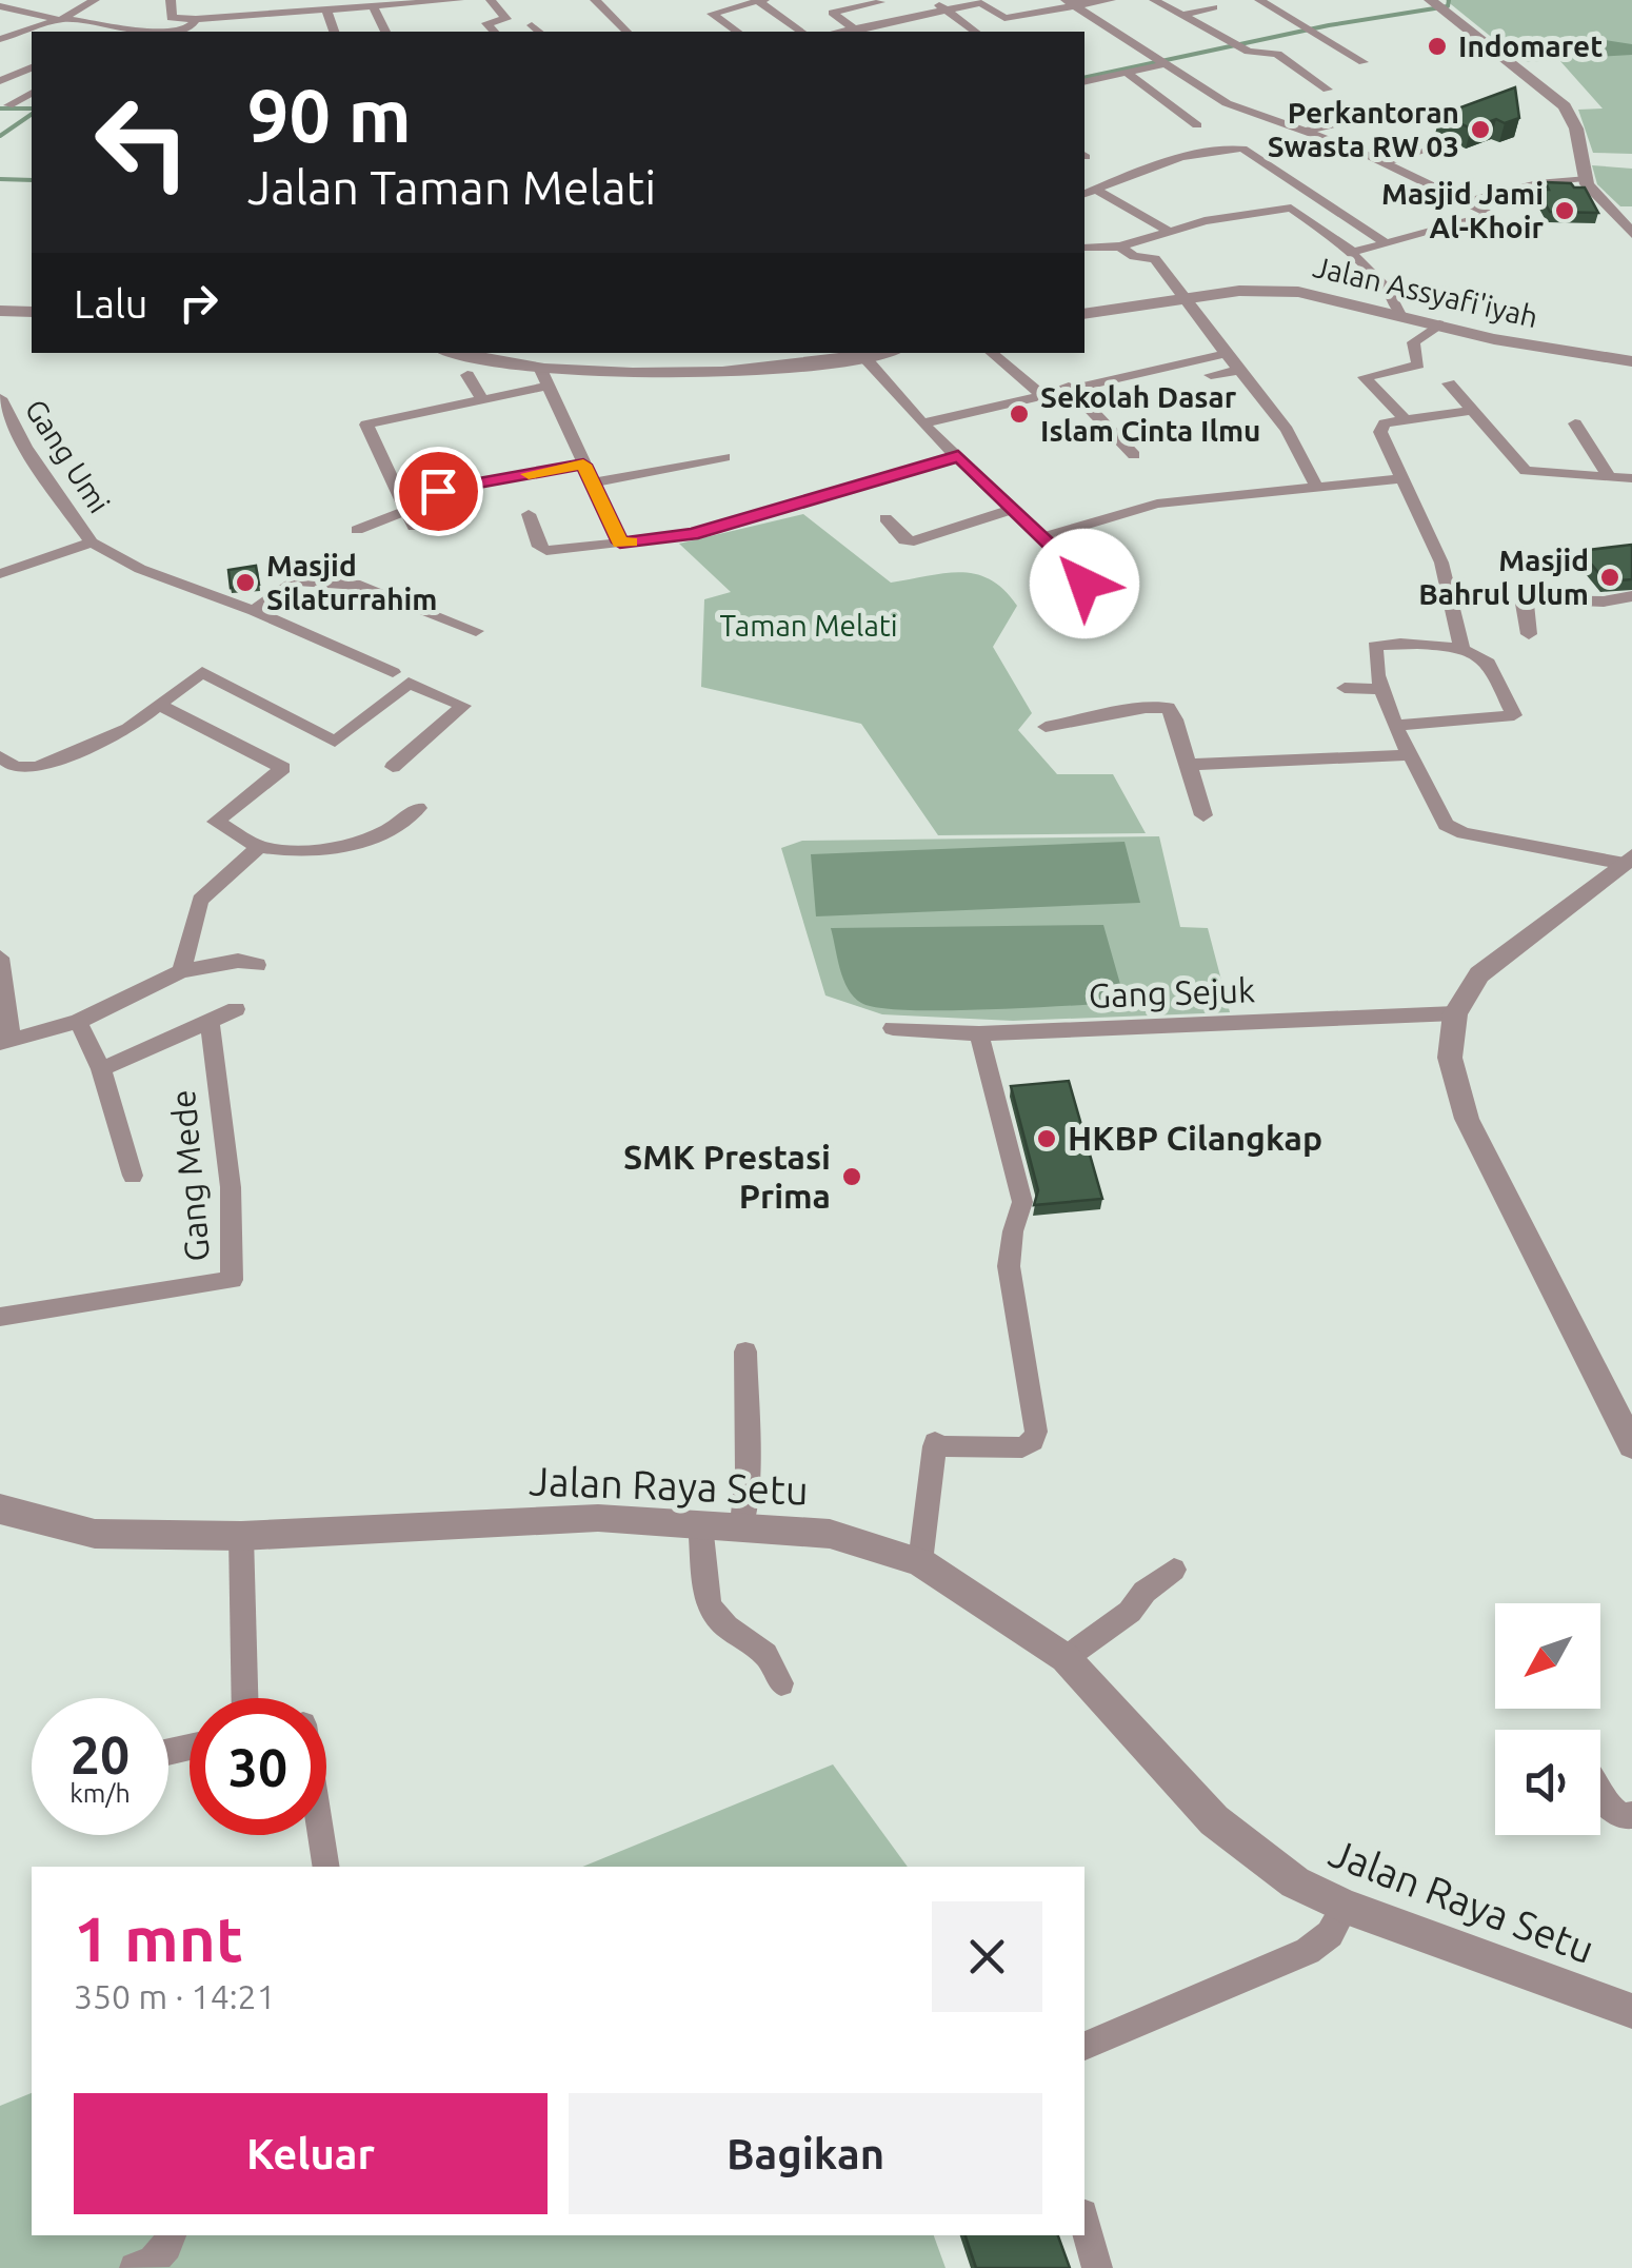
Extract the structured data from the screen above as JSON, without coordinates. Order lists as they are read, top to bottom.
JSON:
{
  "streets": {
    "street": [
      "Jalan Assyafi'iyah",
      "Gang Umi",
      "Gang Sejuk",
      "Gang Mede",
      "Jalan Raya Setu"
    ]
  },
  "parks": ["Taman Melati"],
  "places": [
    "Indomaret",
    "Perkantoran Swasta RW 03",
    "Masjid Jami Al-Khoir",
    "Sekolah Dasar Islam Cinta Ilmu",
    "Masjid Bahrul Ulum",
    "Masjid Silaturrahim",
    "HKBP Cilangkap",
    "SMK Prestasi Prima"
  ],
  "north": "bottom left",
  "page": {
    "turn": ["90 m", "Jalan Taman Melati"],
    "then": "Lalu",
    "speed": "20 km/h",
    "limit": "30",
    "heading": ["1 mnt", "350 m · 14:21"],
    "buttons": ["Keluar", "Bagikan"]
  }
}
